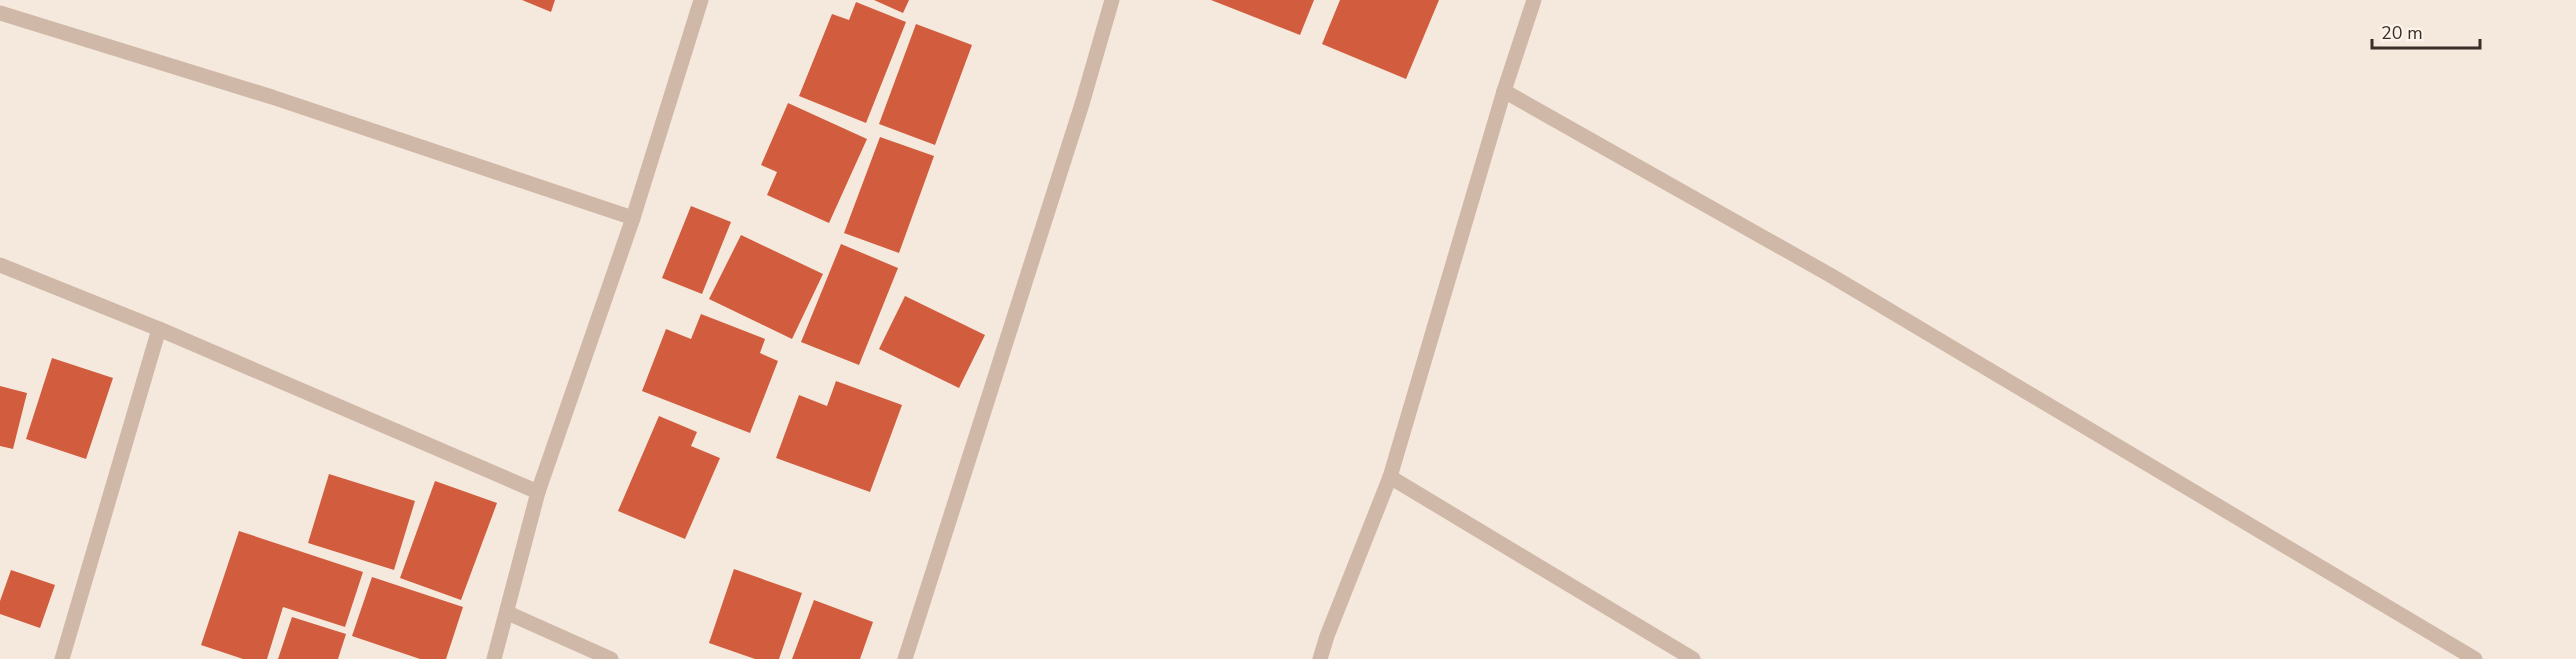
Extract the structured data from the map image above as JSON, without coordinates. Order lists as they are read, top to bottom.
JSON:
{
  "scale_bar": "20 m"
}
